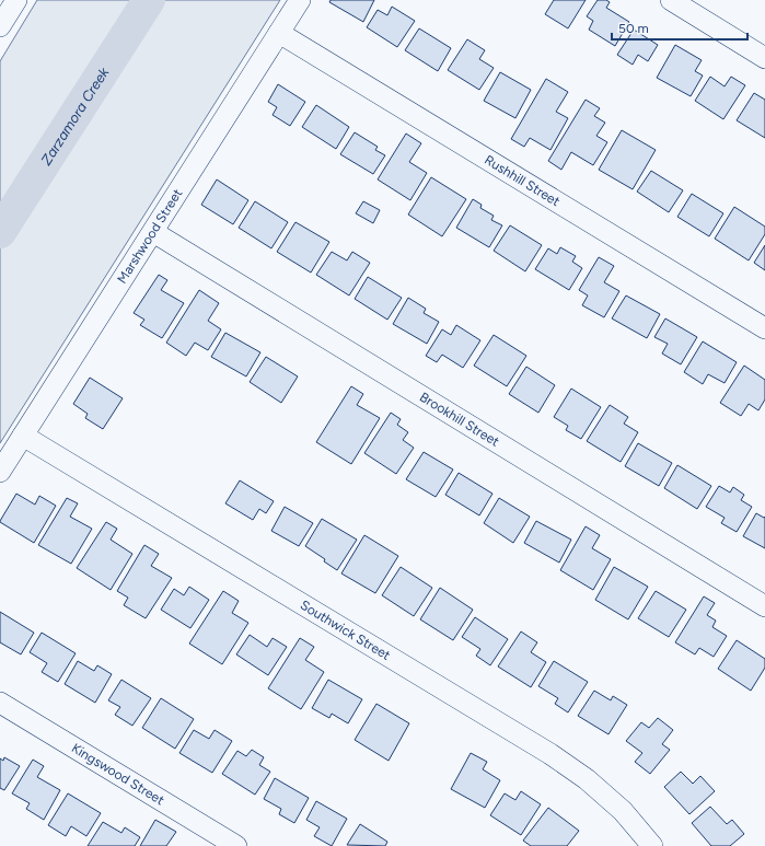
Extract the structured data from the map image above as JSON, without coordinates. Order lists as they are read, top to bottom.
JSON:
{
  "streets": {
    "street": [
      "Rushhill Street",
      "Marshwood Street",
      "Brookhill Street",
      "Southwick Street",
      "Kingswood Street"
    ]
  },
  "crossings": [
    ["Rushhill Street", "Marshwood Street"],
    ["Marshwood Street", "Brookhill Street"],
    ["Marshwood Street", "Southwick Street"]
  ],
  "water": ["Zarzamora Creek"],
  "scale_bar": "50 m"
}
